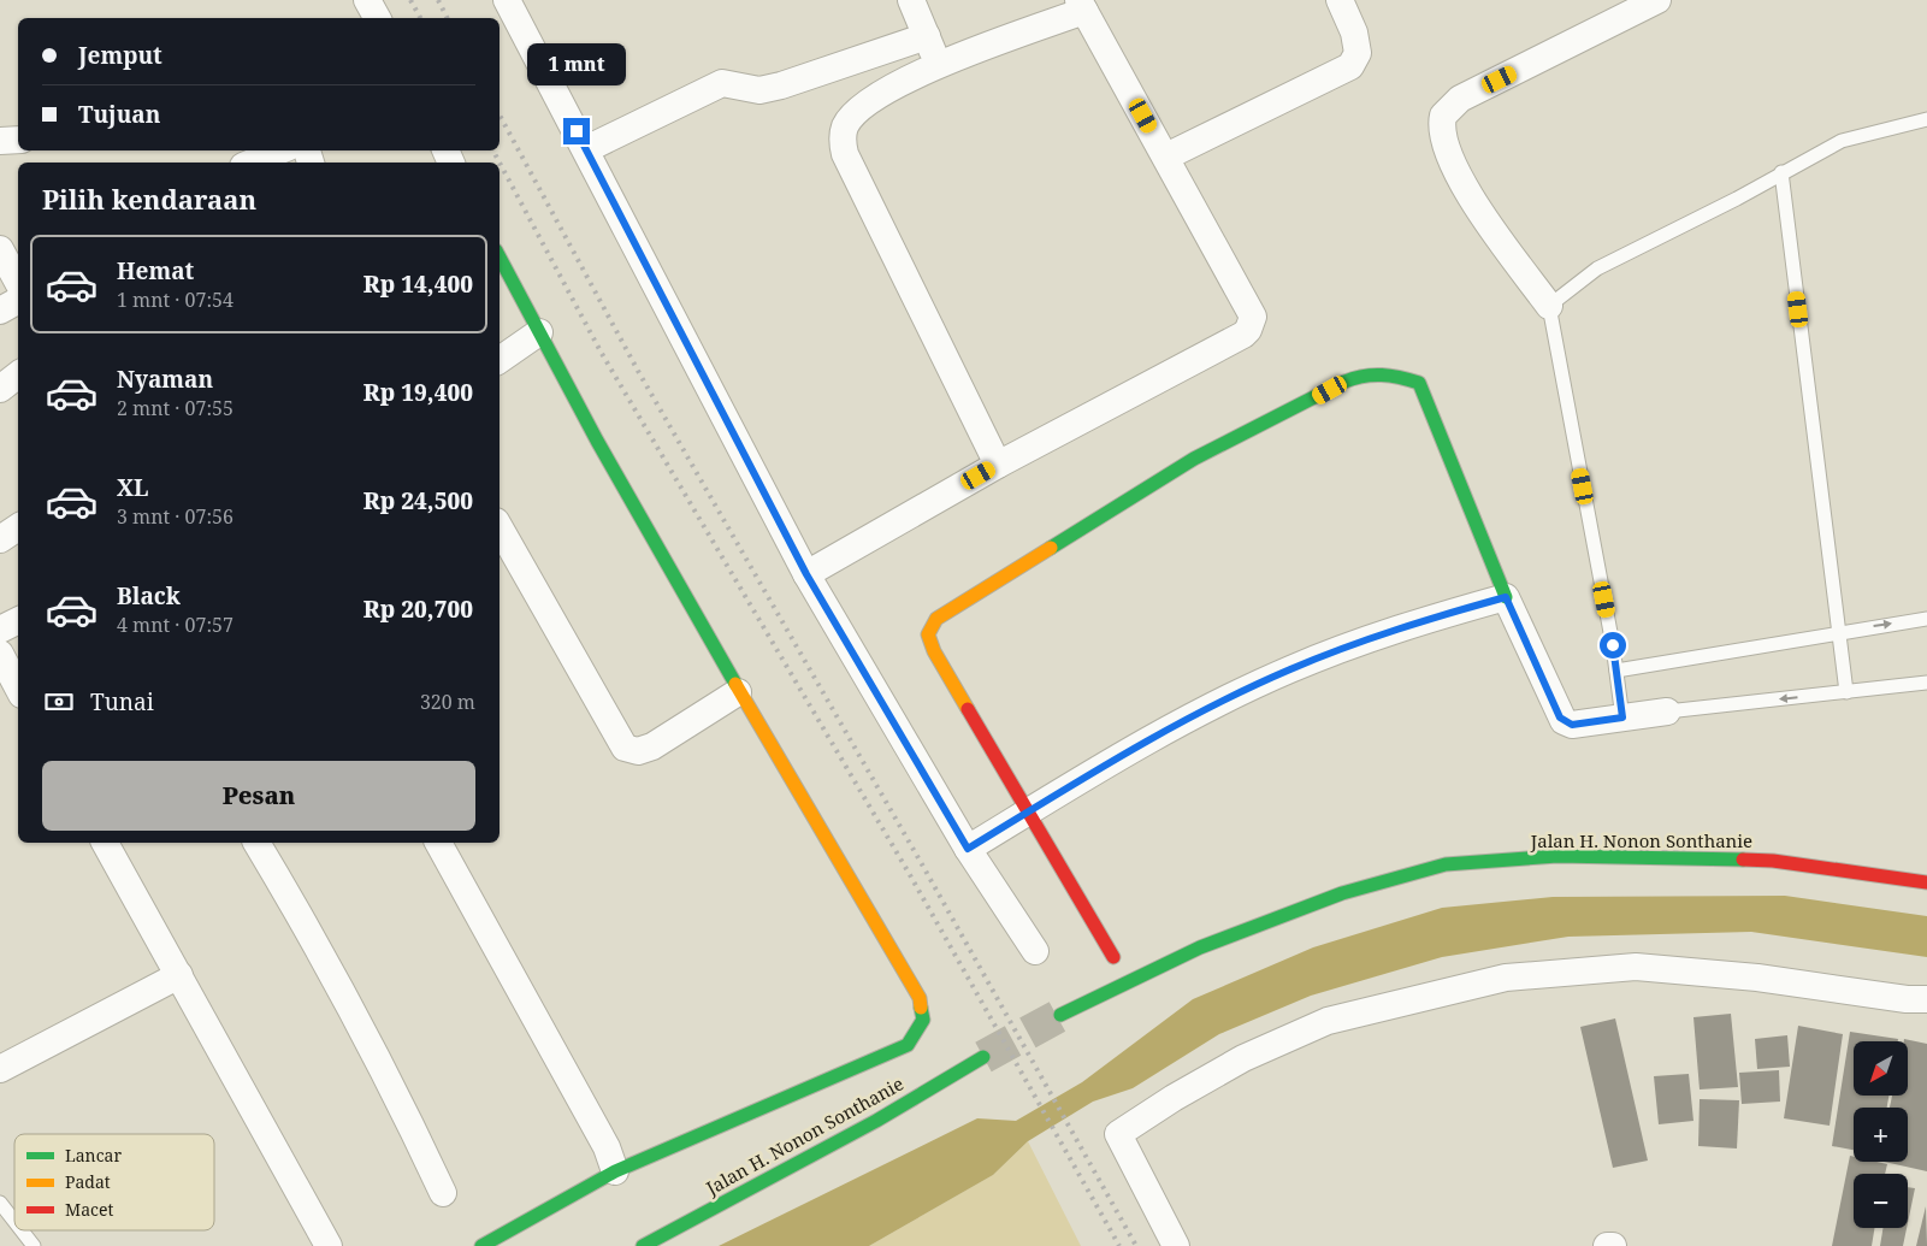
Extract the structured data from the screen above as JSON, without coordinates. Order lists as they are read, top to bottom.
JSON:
{
  "streets": {
    "street": ["Jalan H. Nonon Sonthanie"]
  },
  "legend": ["Lancar", "Padat", "Macet"],
  "north": "bottom left",
  "page": {
    "banner": ["Jemput", "Tujuan"],
    "bubble": "1 mnt",
    "heading": "Pilih kendaraan",
    "list": [
      {
        "name": "Hemat",
        "note": "1 mnt · 07:54",
        "value": "Rp 14,400"
      },
      {
        "name": "Nyaman",
        "note": "2 mnt · 07:55",
        "value": "Rp 19,400"
      },
      {
        "name": "XL",
        "note": "3 mnt · 07:56",
        "value": "Rp 24,500"
      },
      {
        "name": "Black",
        "note": "4 mnt · 07:57",
        "value": "Rp 20,700"
      }
    ],
    "pay": ["Tunai", "320 m"],
    "buttons": "Pesan",
    "map_buttons": ["+", "−"]
  }
}
